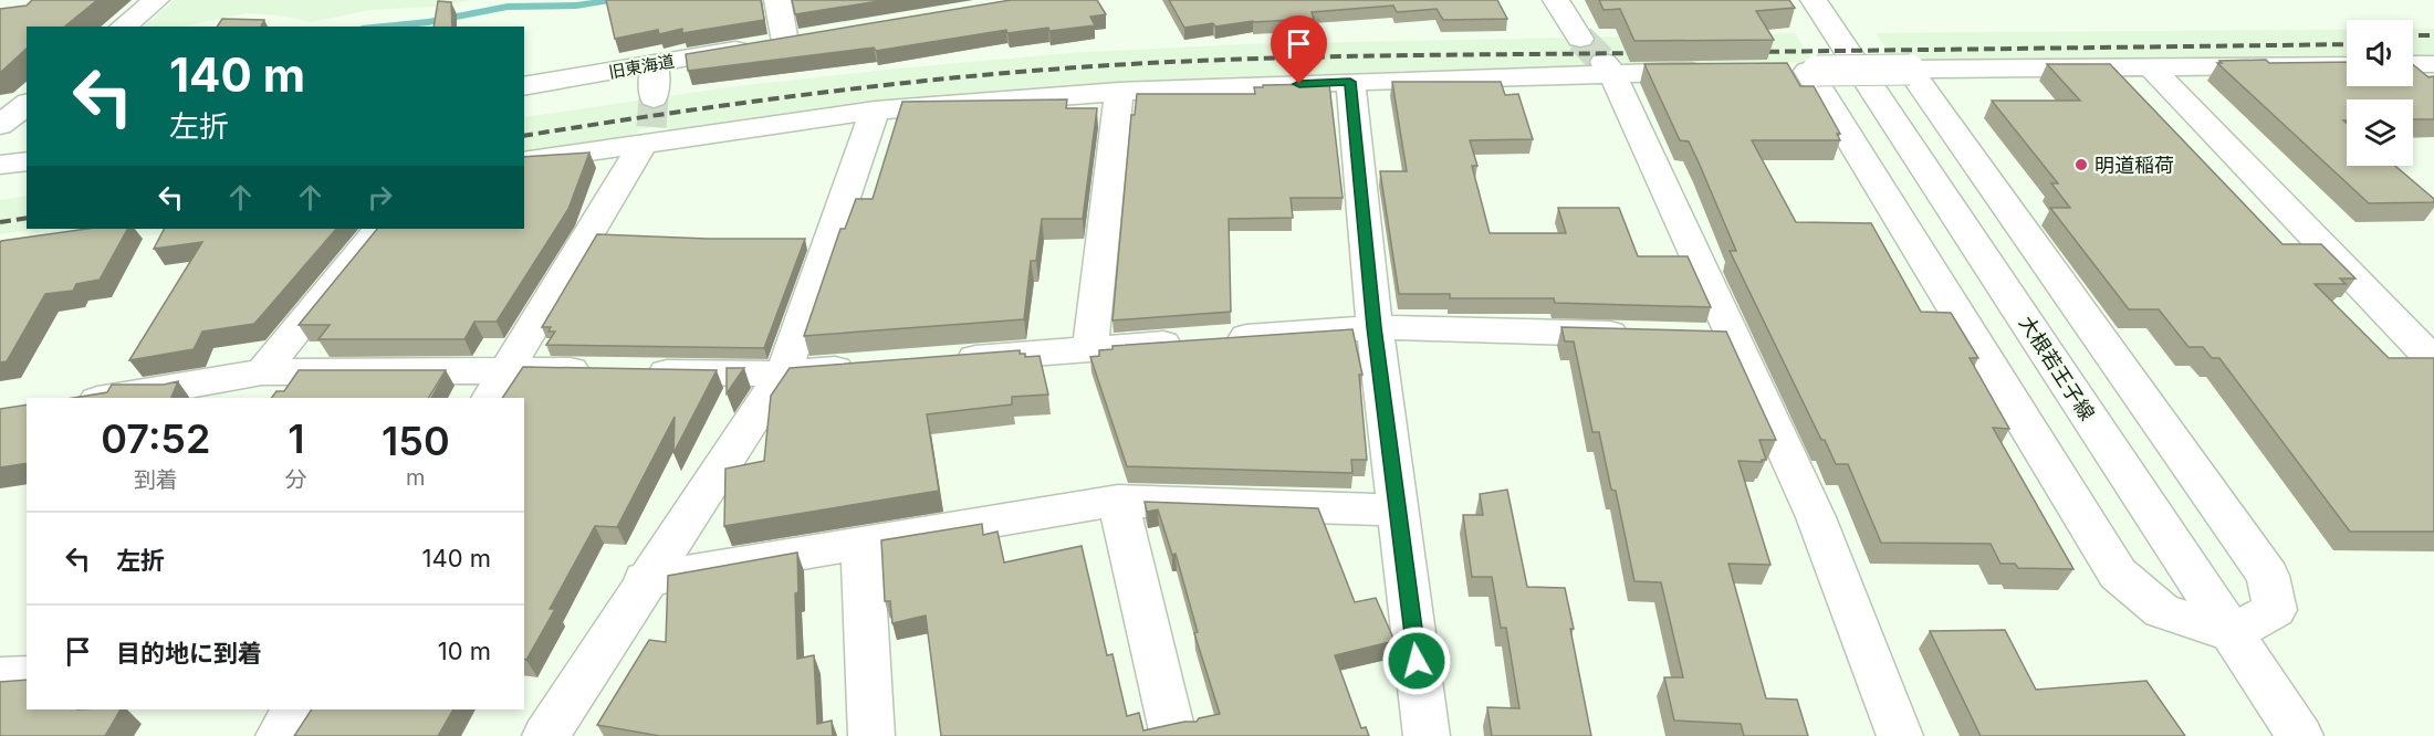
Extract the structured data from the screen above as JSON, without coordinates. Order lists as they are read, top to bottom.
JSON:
{
  "streets": {
    "street": ["旧東海道", "大根若王子線"]
  },
  "places": ["明道稲荷"],
  "page": {
    "turn": ["140 m", "左折"],
    "eta": [
      "07:52",
      "到着",
      "1",
      "分",
      "150",
      "m"
    ],
    "list": [
      {
        "name": "左折",
        "value": "140 m"
      },
      {
        "name": "目的地に到着",
        "value": "10 m"
      }
    ]
  }
}
